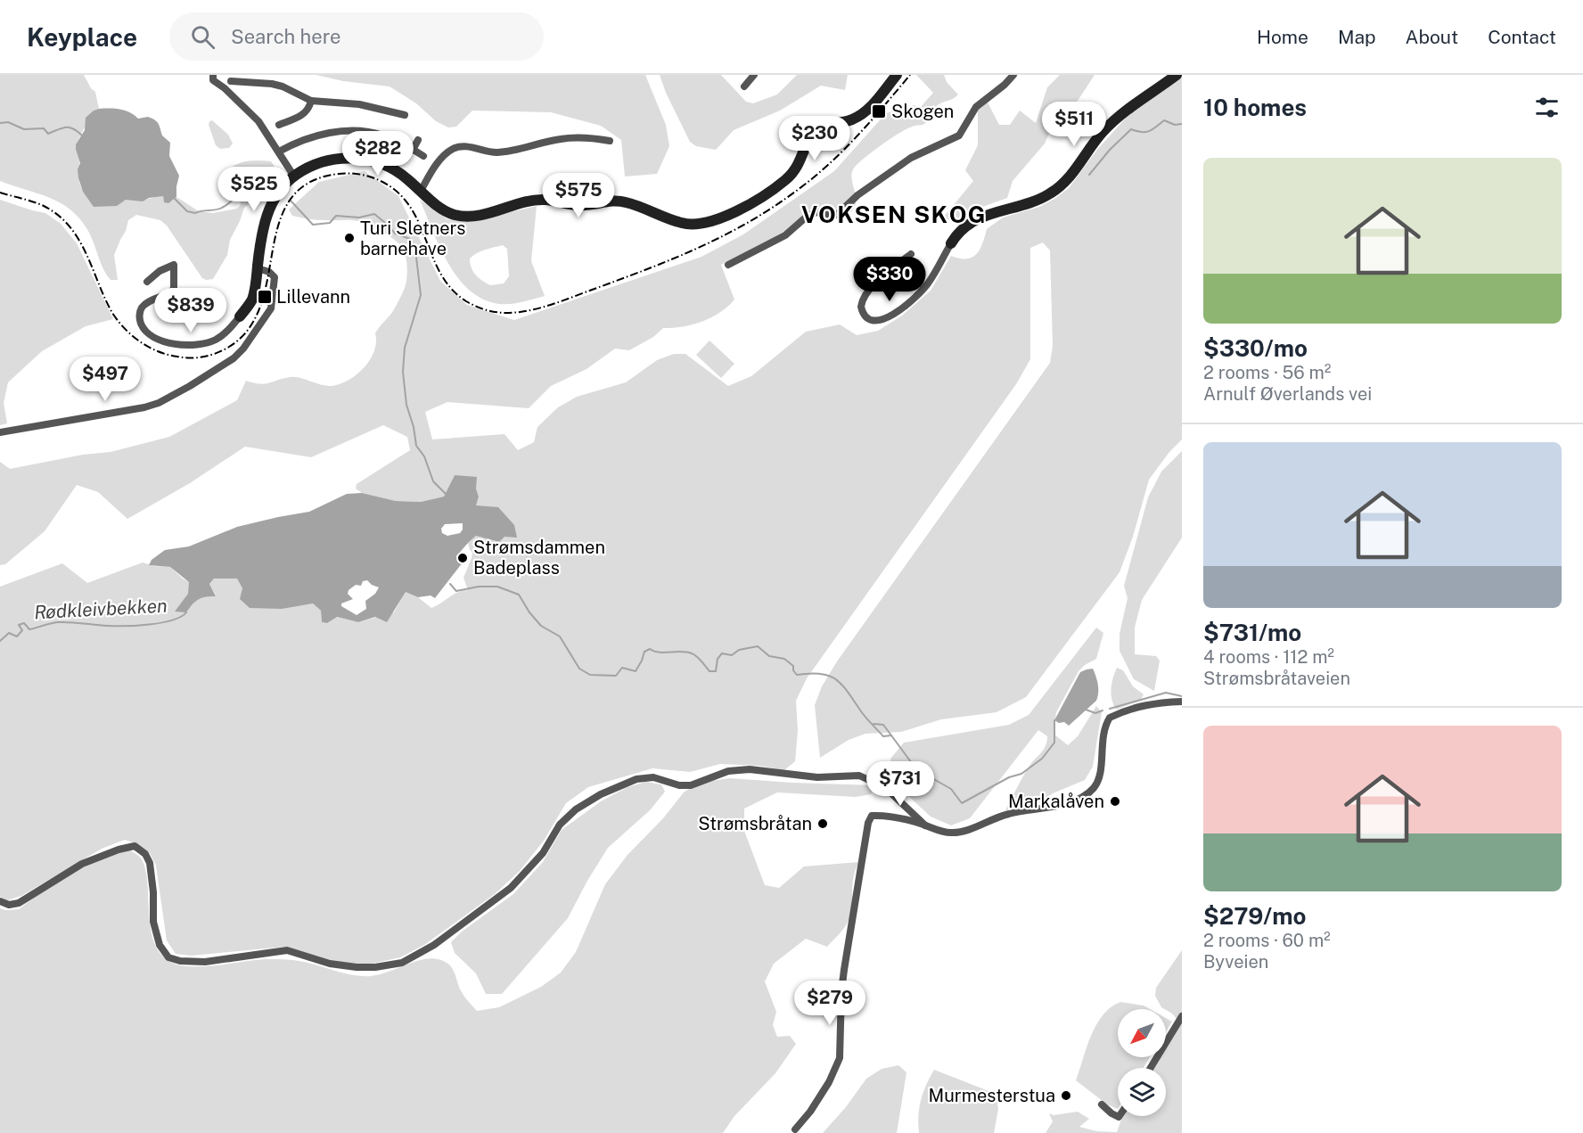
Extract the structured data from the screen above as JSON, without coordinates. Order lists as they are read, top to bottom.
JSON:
{
  "districts": ["VOKSEN SKOG"],
  "water": ["Rødkleivbekken"],
  "places": {
    "transit": ["Skogen", "Lillevann"],
    "other": [
      "Turi Sletners barnehave",
      "Strømsdammen Badeplass",
      "Markalåven",
      "Strømsbråtan",
      "Murmesterstua"
    ]
  },
  "north": "bottom left",
  "page": {
    "header": "Keyplace",
    "search": "Search here",
    "nav": [
      "Home",
      "Map",
      "About",
      "Contact"
    ],
    "heading": "10 homes",
    "price": [
      "$511",
      "$230",
      "$282",
      "$525",
      "$575",
      "$330",
      "$839",
      "$497",
      "$731",
      "$279"
    ],
    "list": [
      {
        "name": "$330/mo",
        "note": "2 rooms · 56 m² · Arnulf Øverlands vei"
      },
      {
        "name": "$731/mo",
        "note": "4 rooms · 112 m² · Strømsbråtaveien"
      },
      {
        "name": "$279/mo",
        "note": "2 rooms · 60 m² · Byveien"
      }
    ]
  }
}
